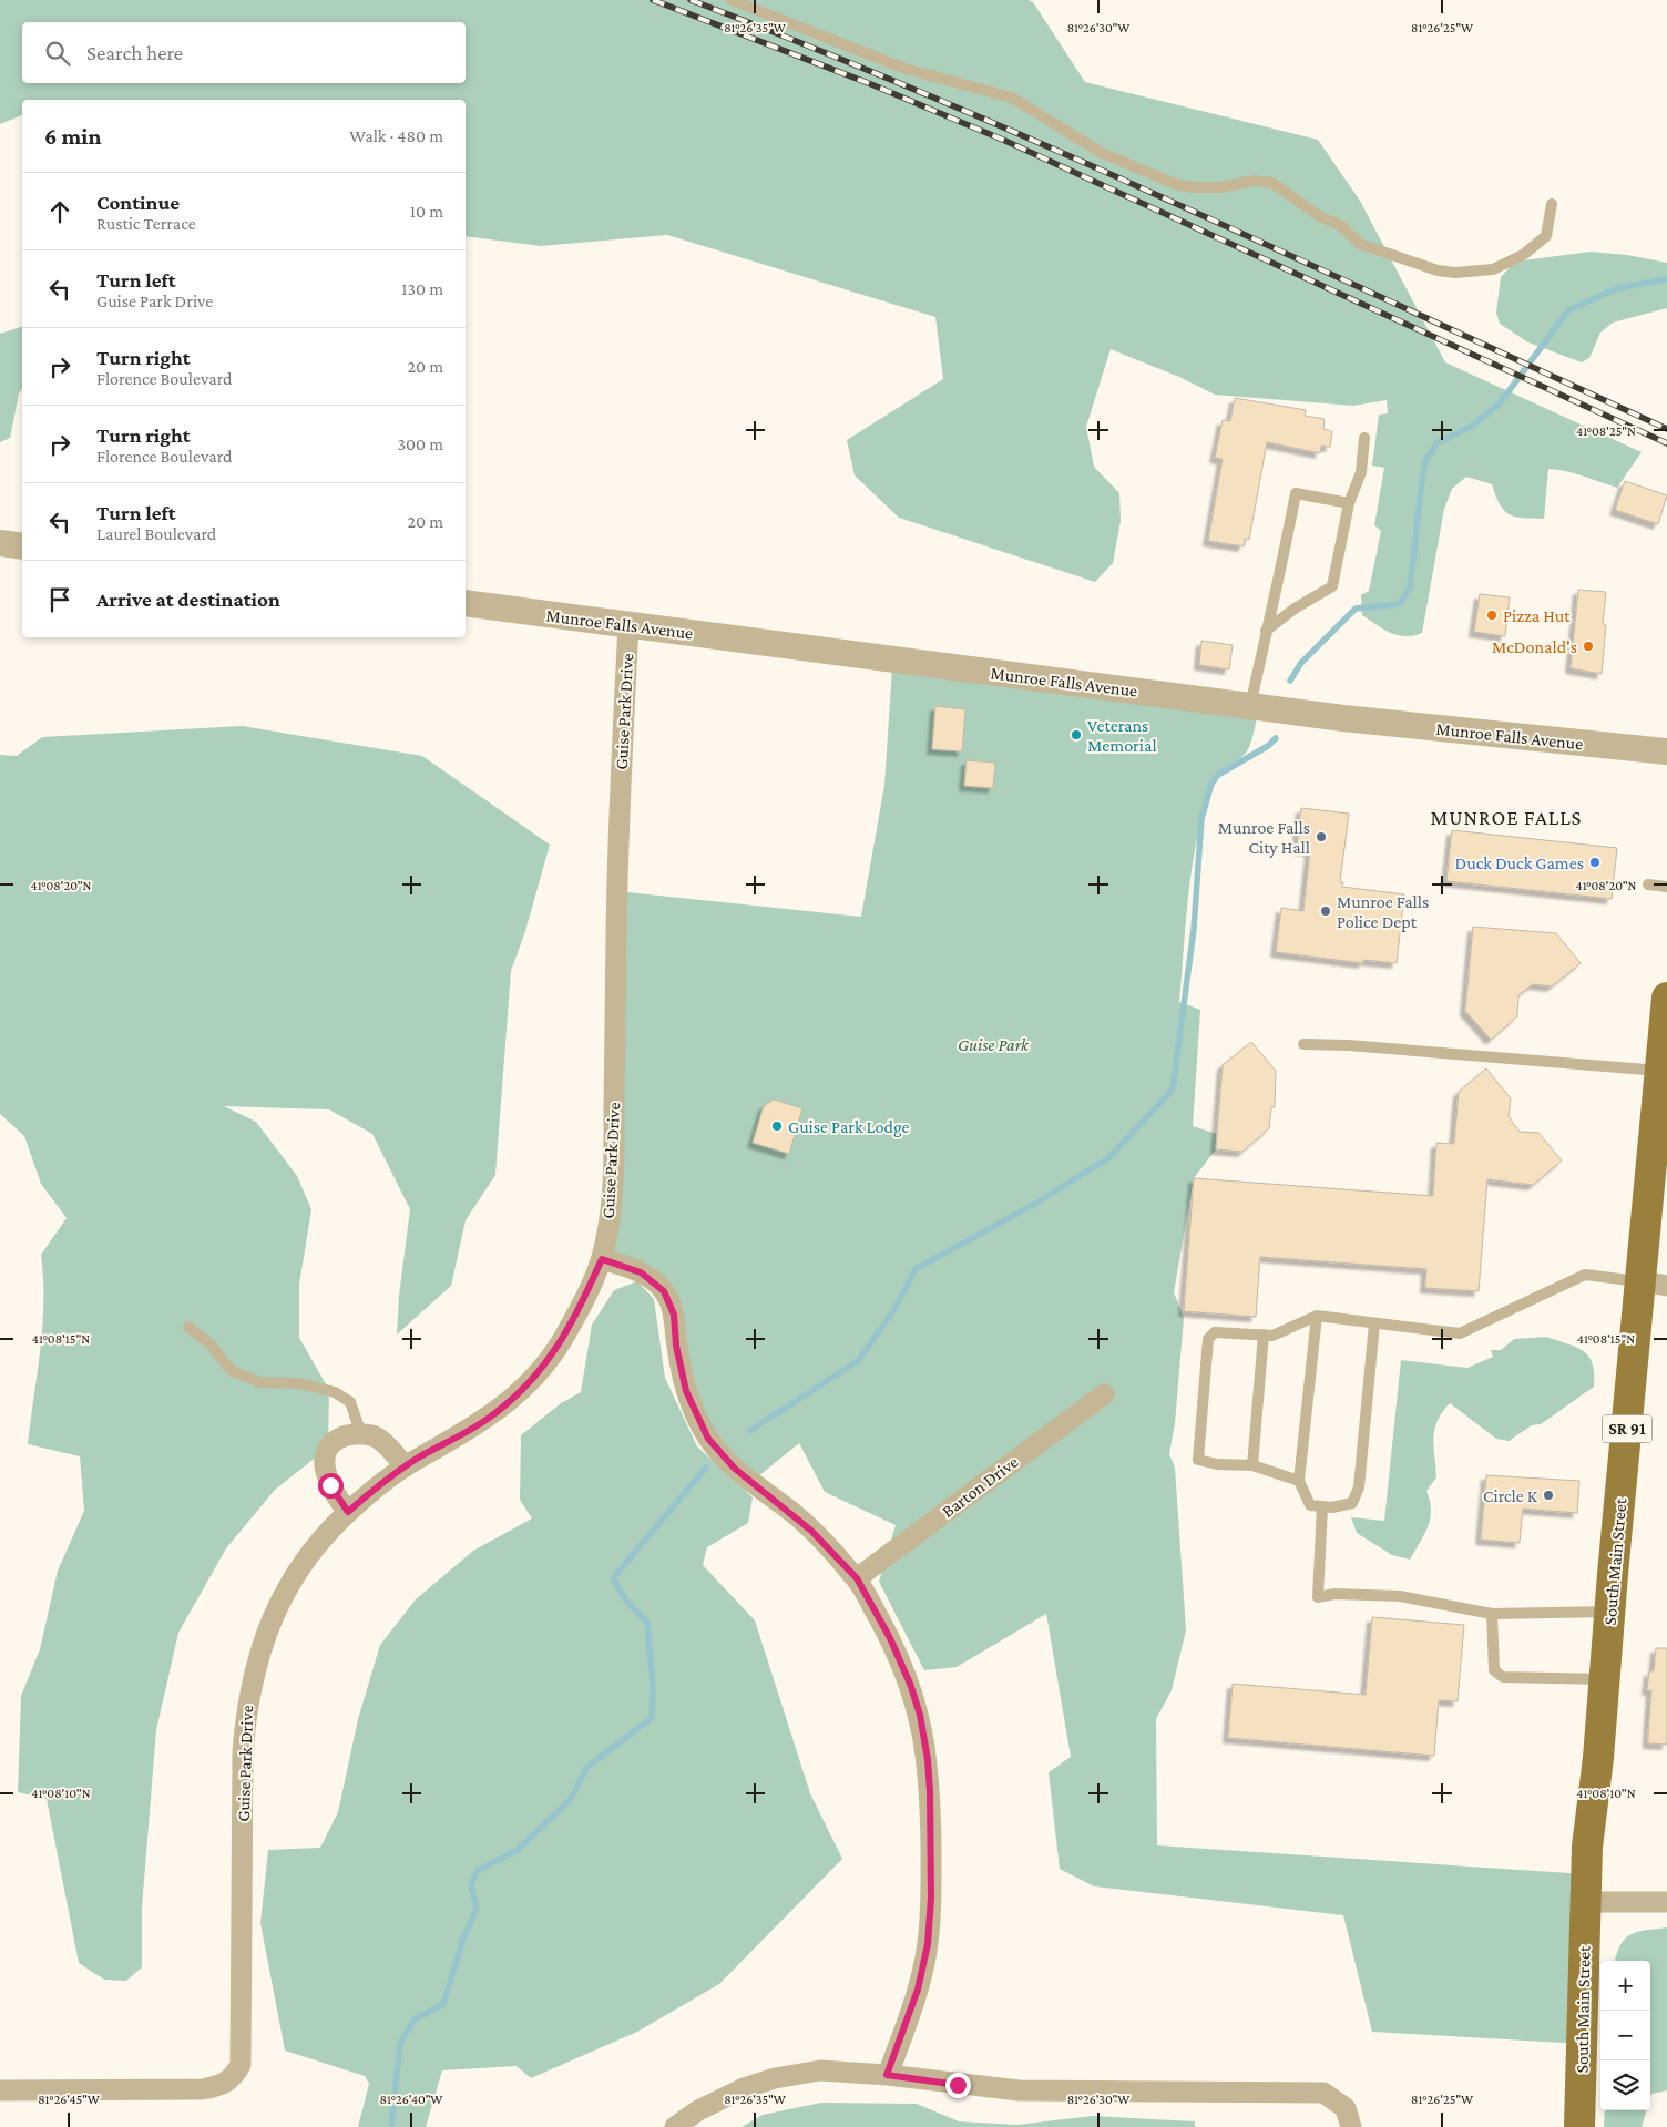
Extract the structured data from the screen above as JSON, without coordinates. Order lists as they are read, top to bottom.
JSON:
{
  "streets": {
    "main road": ["SR 91", "South Main Street"],
    "street": ["Munroe Falls Avenue", "Guise Park Drive", "Barton Drive"]
  },
  "crossings": [
    ["Munroe Falls Avenue", "Guise Park Drive"]
  ],
  "districts": ["MUNROE FALLS"],
  "parks": ["Guise Park"],
  "places": [
    "Pizza Hut",
    "McDonald's",
    "Veterans Memorial",
    "Munroe Falls City Hall",
    "Duck Duck Games",
    "Munroe Falls Police Dept",
    "Guise Park Lodge",
    "Circle K"
  ],
  "page": {
    "search": "Search here",
    "heading": ["6 min", "Walk · 480 m"],
    "list": [
      ["Continue", "Rustic Terrace", "10 m"],
      ["Turn left", "Guise Park Drive", "130 m"],
      ["Turn right", "Florence Boulevard", "20 m"],
      ["Turn right", "Florence Boulevard", "300 m"],
      ["Turn left", "Laurel Boulevard", "20 m"],
      "Arrive at destination"
    ],
    "map_buttons": ["+", "−"]
  },
  "coordinates": [
    "81°26'35\"W",
    "81°26'30\"W",
    "81°26'25\"W",
    "41°08'25\"N",
    "41°08'20\"N",
    "41°08'15\"N",
    "41°08'10\"N",
    "81°26'45\"W",
    "81°26'40\"W"
  ]
}
